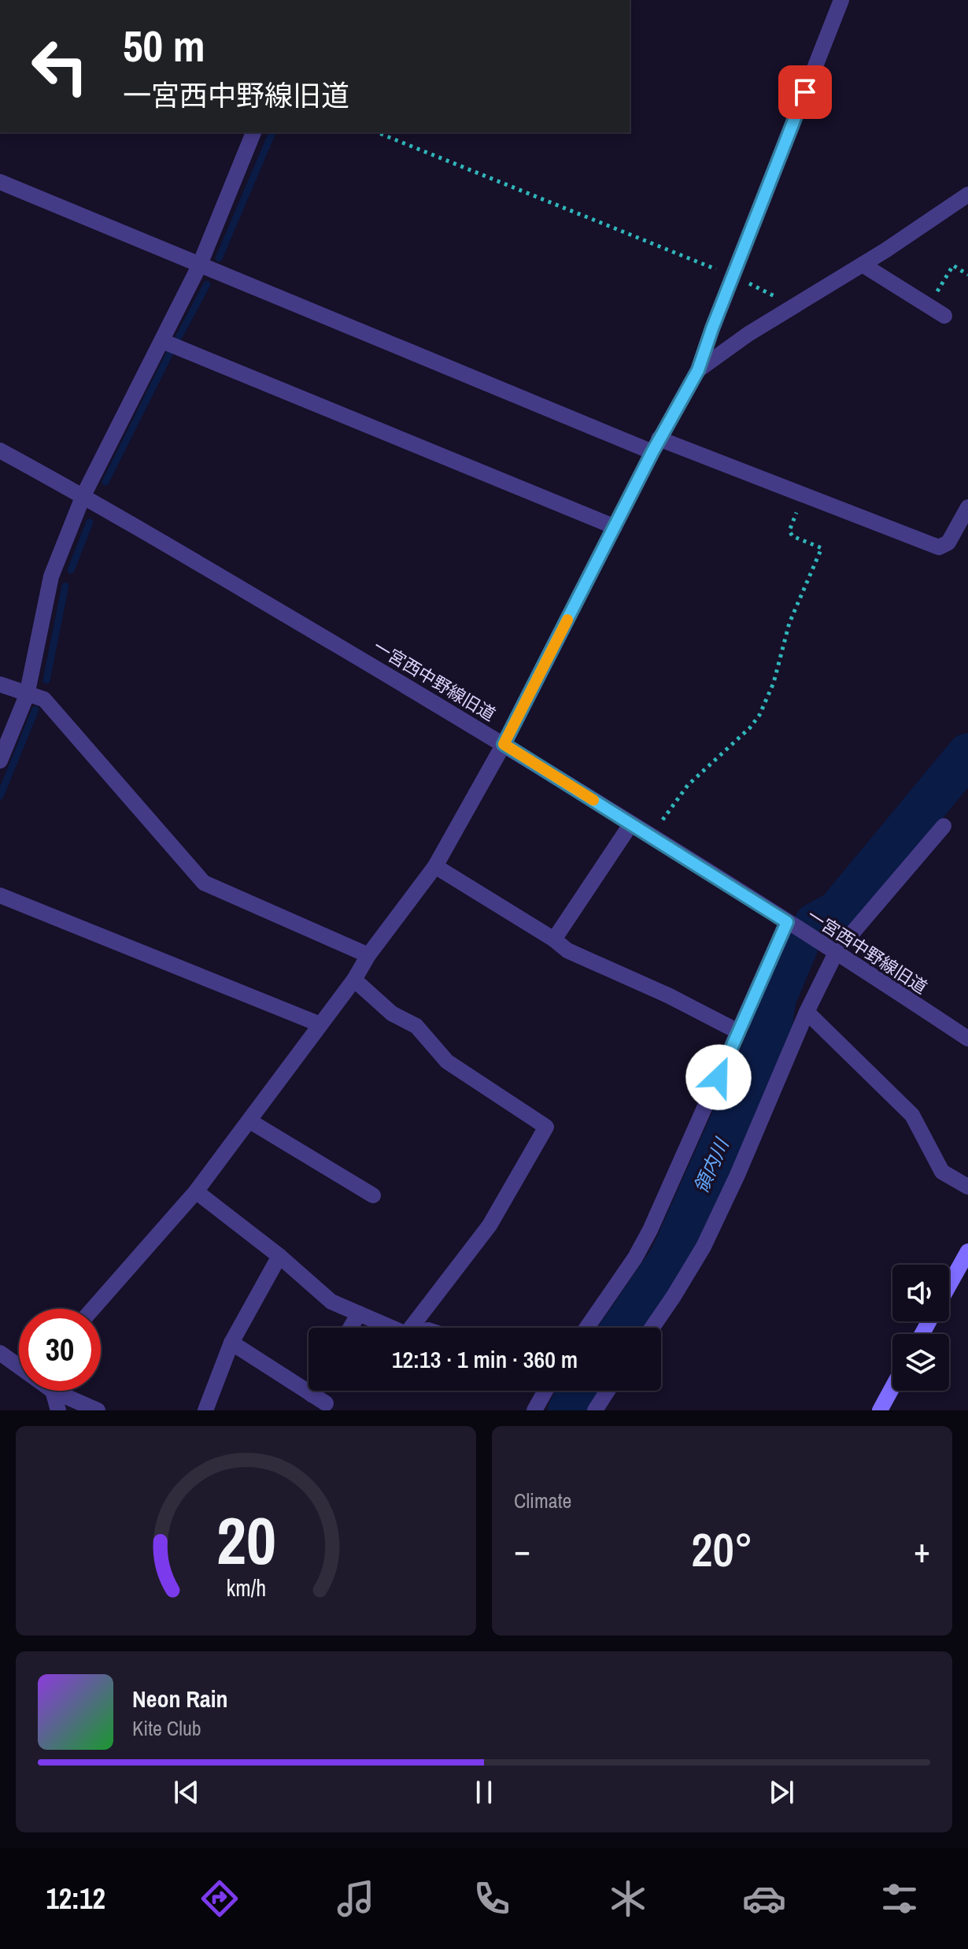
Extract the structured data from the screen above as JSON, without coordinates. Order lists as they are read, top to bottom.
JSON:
{
  "streets": {
    "street": ["一宮西中野線旧道"]
  },
  "water": ["領内川"],
  "page": {
    "turn": ["50 m", "一宮西中野線旧道"],
    "limit": "30",
    "trip": "12:13 · 1 min · 360 m",
    "tile": "Climate",
    "heat": ["−", "20°", "+"],
    "song": ["Neon Rain", "Kite Club"],
    "tabs": "12:12",
    "gauge": ["20", "km/h"]
  }
}
